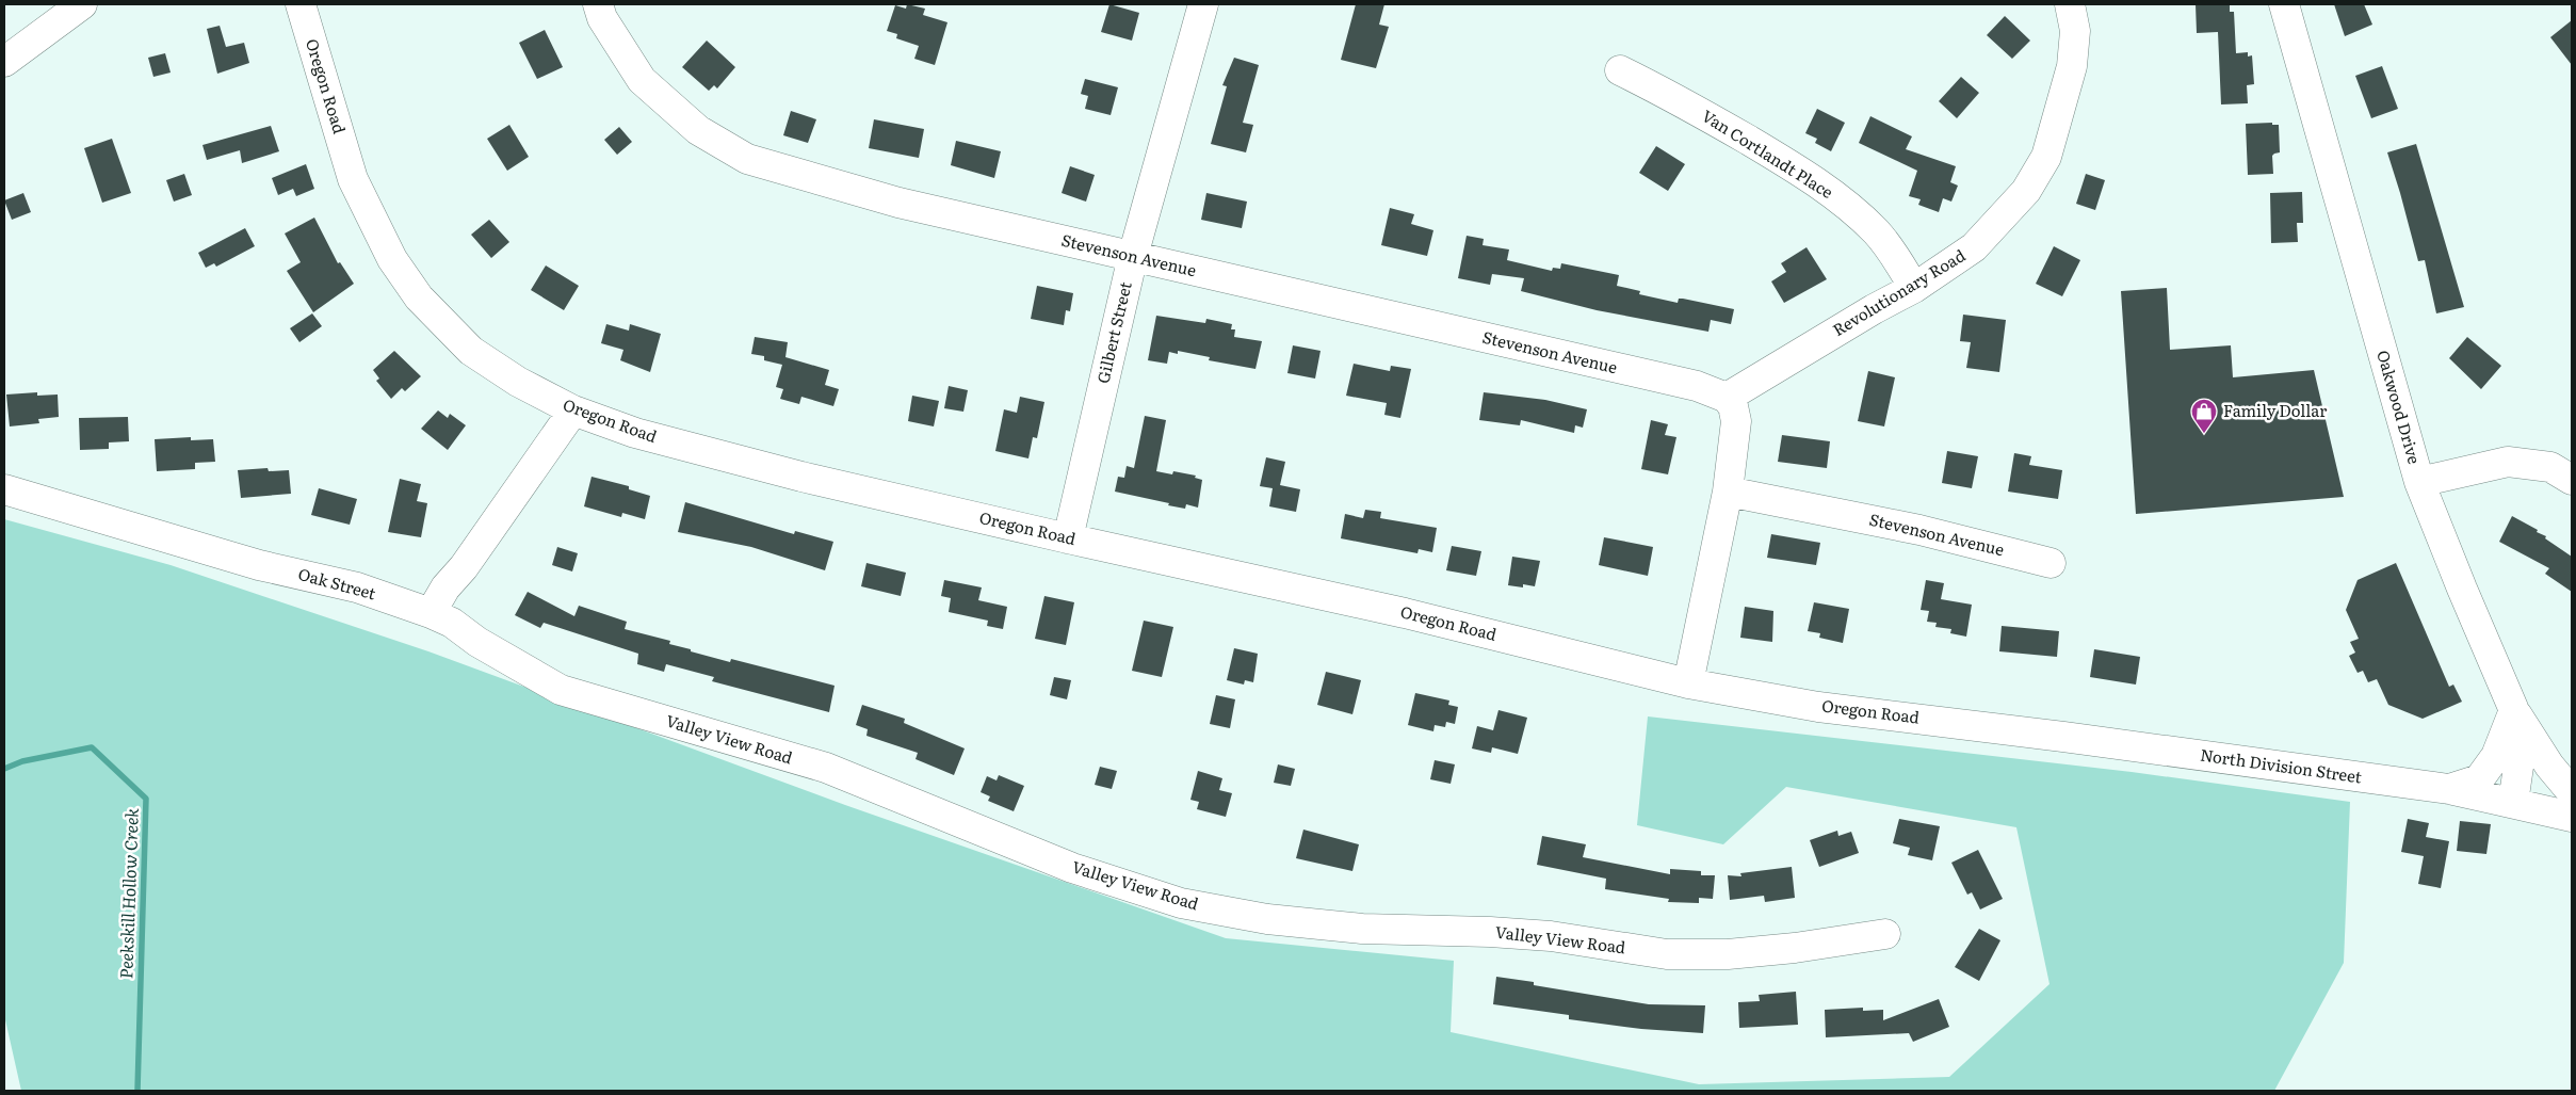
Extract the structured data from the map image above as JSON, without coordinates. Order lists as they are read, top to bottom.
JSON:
{
  "streets": {
    "street": [
      "Oregon Road",
      "Van Cortlandt Place",
      "Stevenson Avenue",
      "Revolutionary Road",
      "Gilbert Street",
      "Oakwood Drive",
      "Oak Street",
      "Valley View Road",
      "North Division Street"
    ]
  },
  "crossings": [
    ["Oregon Road", "Gilbert Street"],
    ["Oregon Road", "North Division Street"],
    ["Van Cortlandt Place", "Revolutionary Road"],
    ["Stevenson Avenue", "Revolutionary Road"],
    ["Stevenson Avenue", "Gilbert Street"],
    ["Oakwood Drive", "North Division Street"],
    ["Oak Street", "Valley View Road"]
  ],
  "water": ["Peekskill Hollow Creek"],
  "places": {
    "shop": ["Family Dollar"]
  }
}
